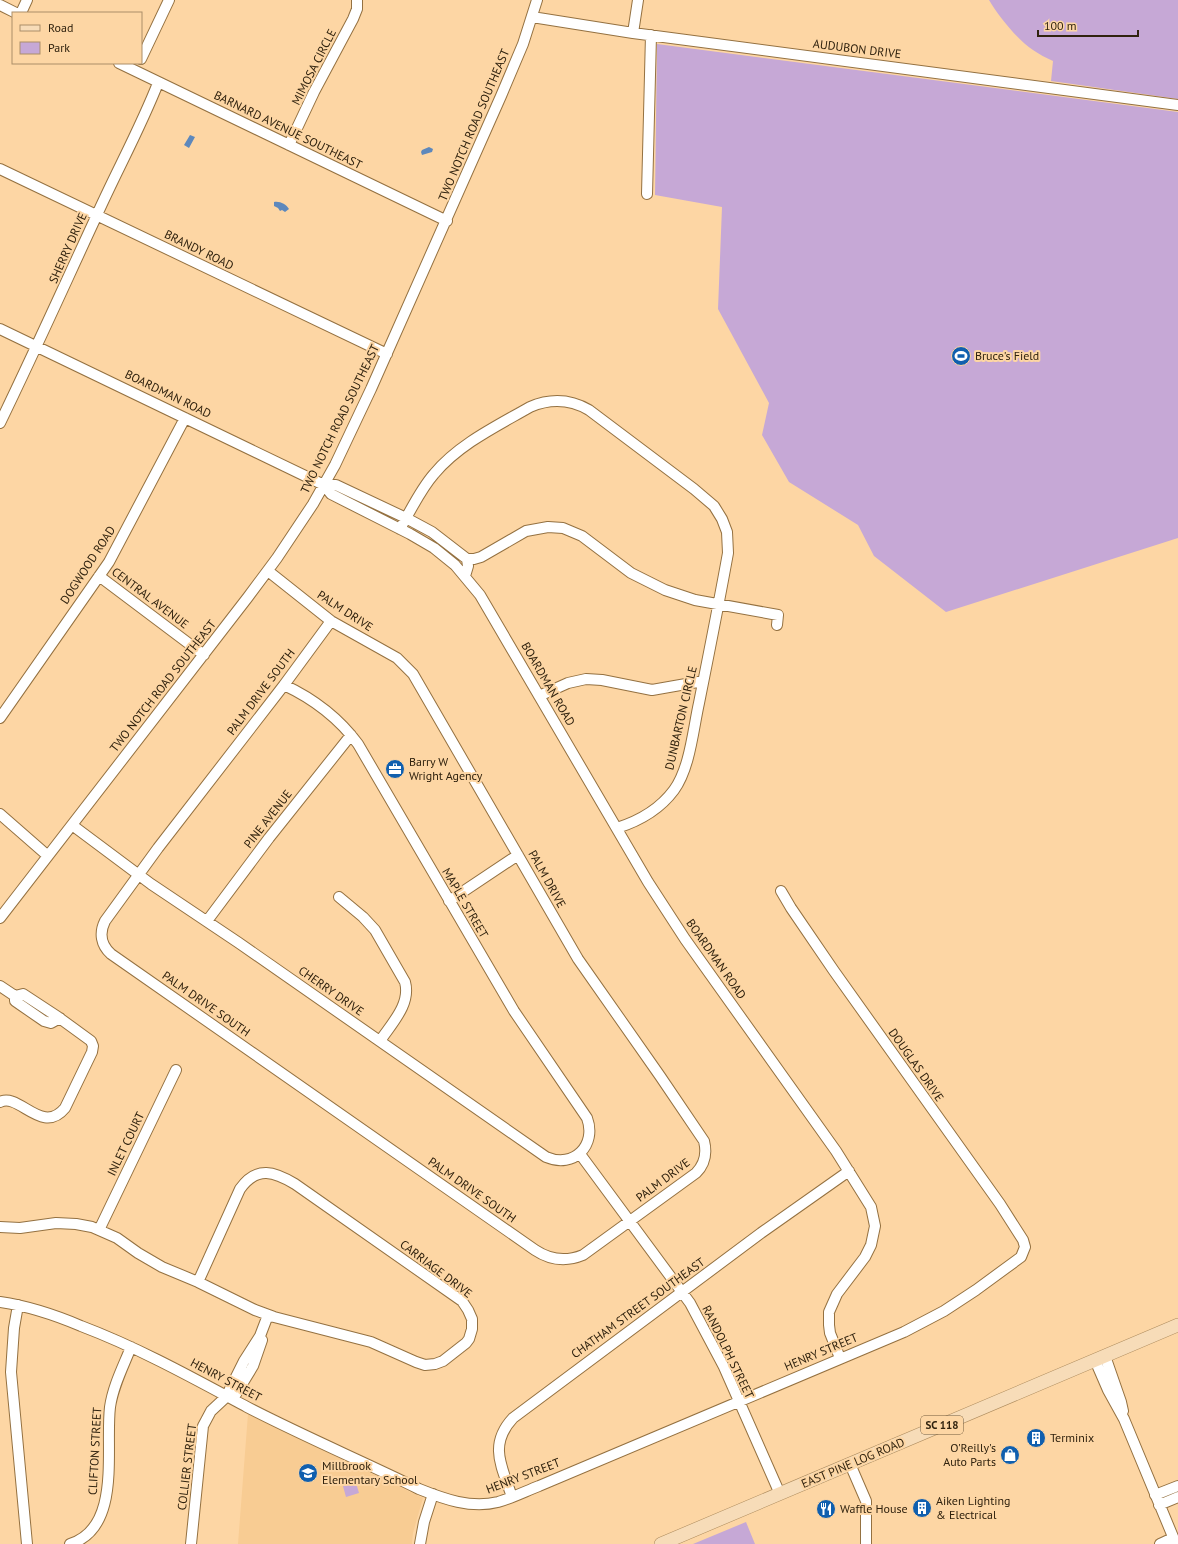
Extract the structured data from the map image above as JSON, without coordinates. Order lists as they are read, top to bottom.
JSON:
{
  "streets": {
    "main road": ["SC 118", "EAST PINE LOG ROAD"],
    "street": [
      "AUDUBON DRIVE",
      "MIMOSA CIRCLE",
      "TWO NOTCH ROAD SOUTHEAST",
      "BARNARD AVENUE SOUTHEAST",
      "SHERRY DRIVE",
      "BRANDY ROAD",
      "BOARDMAN ROAD",
      "DOGWOOD ROAD",
      "CENTRAL AVENUE",
      "PALM DRIVE",
      "PALM DRIVE SOUTH",
      "DUNBARTON CIRCLE",
      "PINE AVENUE",
      "MAPLE STREET",
      "CHERRY DRIVE",
      "DOUGLAS DRIVE",
      "INLET COURT",
      "CARRIAGE DRIVE",
      "CHATHAM STREET SOUTHEAST",
      "RANDOLPH STREET",
      "HENRY STREET",
      "CLIFTON STREET",
      "COLLIER STREET"
    ]
  },
  "crossings": [
    ["AUDUBON DRIVE", "TWO NOTCH ROAD SOUTHEAST"],
    ["MIMOSA CIRCLE", "BARNARD AVENUE SOUTHEAST"],
    ["TWO NOTCH ROAD SOUTHEAST", "BARNARD AVENUE SOUTHEAST"],
    ["TWO NOTCH ROAD SOUTHEAST", "BRANDY ROAD"],
    ["TWO NOTCH ROAD SOUTHEAST", "BOARDMAN ROAD"],
    ["TWO NOTCH ROAD SOUTHEAST", "CENTRAL AVENUE"],
    ["TWO NOTCH ROAD SOUTHEAST", "PALM DRIVE"],
    ["TWO NOTCH ROAD SOUTHEAST", "CHERRY DRIVE"],
    ["BARNARD AVENUE SOUTHEAST", "SHERRY DRIVE"],
    ["SHERRY DRIVE", "BRANDY ROAD"],
    ["SHERRY DRIVE", "BOARDMAN ROAD"],
    ["BOARDMAN ROAD", "DOGWOOD ROAD"],
    ["BOARDMAN ROAD", "DUNBARTON CIRCLE"],
    ["BOARDMAN ROAD", "CHATHAM STREET SOUTHEAST"],
    ["BOARDMAN ROAD", "HENRY STREET"],
    ["DOGWOOD ROAD", "CENTRAL AVENUE"],
    ["PALM DRIVE", "PALM DRIVE SOUTH"],
    ["PALM DRIVE", "RANDOLPH STREET"],
    ["PALM DRIVE SOUTH", "MAPLE STREET"],
    ["PALM DRIVE SOUTH", "CHERRY DRIVE"],
    ["PALM DRIVE SOUTH", "RANDOLPH STREET"],
    ["PINE AVENUE", "MAPLE STREET"],
    ["PINE AVENUE", "CHERRY DRIVE"],
    ["MAPLE STREET", "CHERRY DRIVE"],
    ["MAPLE STREET", "RANDOLPH STREET"],
    ["CHERRY DRIVE", "RANDOLPH STREET"],
    ["DOUGLAS DRIVE", "HENRY STREET"],
    ["INLET COURT", "CARRIAGE DRIVE"],
    ["CARRIAGE DRIVE", "COLLIER STREET"],
    ["CHATHAM STREET SOUTHEAST", "RANDOLPH STREET"],
    ["CHATHAM STREET SOUTHEAST", "HENRY STREET"],
    ["RANDOLPH STREET", "HENRY STREET"],
    ["RANDOLPH STREET", "EAST PINE LOG ROAD"],
    ["HENRY STREET", "CLIFTON STREET"],
    ["HENRY STREET", "COLLIER STREET"]
  ],
  "places": {
    "sports": ["Bruce's Field"],
    "office": ["Barry W Wright Agency"],
    "building": ["Terminix", "Aiken Lighting & Electrical"],
    "shop": ["O'Reilly's Auto Parts"],
    "school or university": ["Millbrook Elementary School"],
    "restaurant": ["Waffle House"]
  },
  "legend": ["Road", "Park"],
  "scale_bar": "100 m"
}
